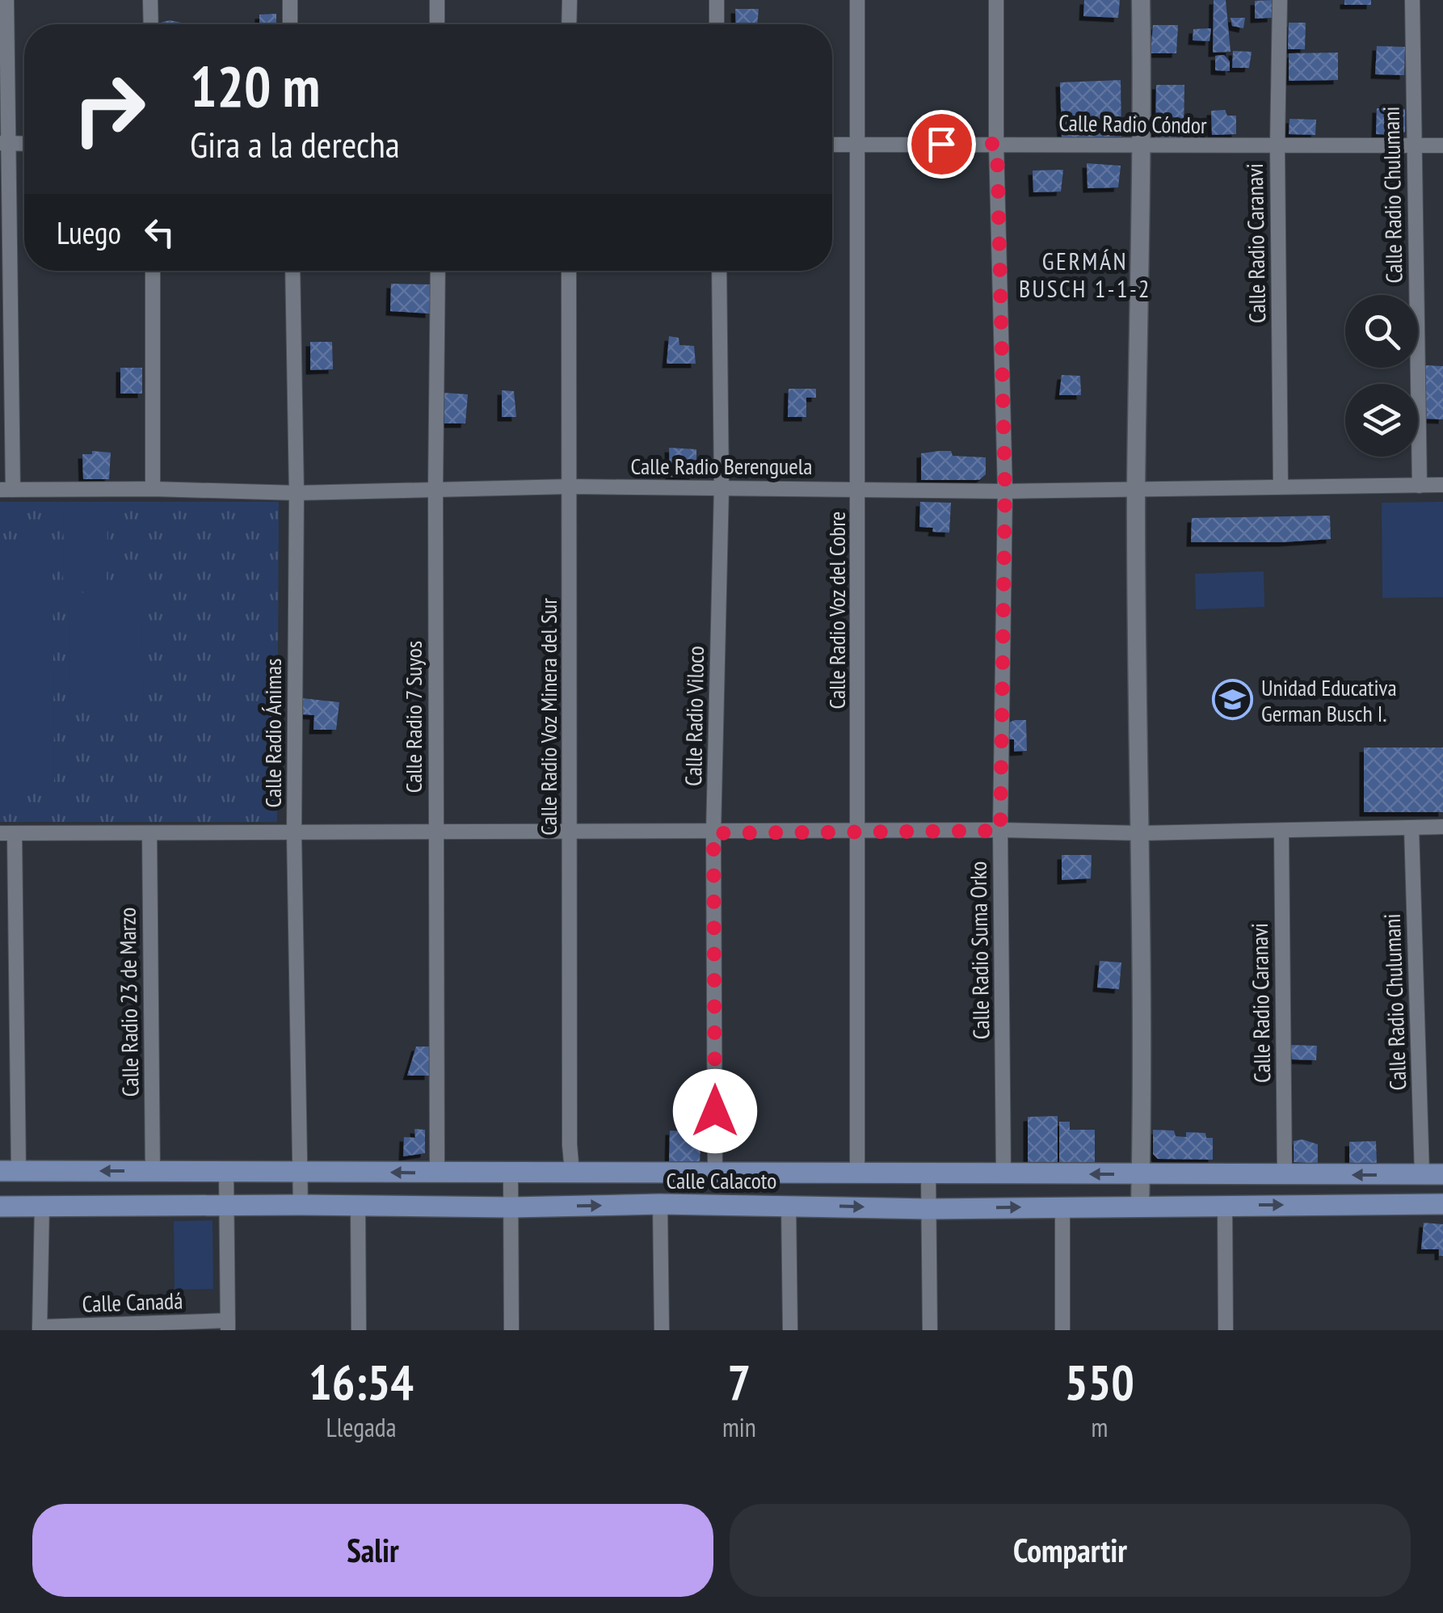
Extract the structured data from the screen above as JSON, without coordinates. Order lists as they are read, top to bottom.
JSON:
{
  "streets": {
    "main road": ["Calle Calacoto"],
    "street": [
      "Calle Radio Cóndor",
      "Calle Radio Chulumani",
      "Calle Radio Caranavi",
      "Calle Radio Berenguela",
      "Calle Radio Voz del Cobre",
      "Calle Radio Viloco",
      "Calle Radio 7 Suyos",
      "Calle Radio Voz Minera del Sur",
      "Calle Radio Ánimas",
      "Calle Radio Suma Orko",
      "Calle Radio 23 de Marzo",
      "Calle Canadá"
    ]
  },
  "crossings": [
    ["Calle Radio Cóndor", "Calle Radio Chulumani"],
    ["Calle Radio Cóndor", "Calle Radio Caranavi"],
    ["Calle Radio Cóndor", "Calle Radio Voz del Cobre"],
    ["Calle Radio Cóndor", "Calle Radio Suma Orko"],
    ["Calle Radio Chulumani", "Calle Radio Berenguela"],
    ["Calle Radio Chulumani", "Calle Calacoto"],
    ["Calle Radio Caranavi", "Calle Radio Berenguela"],
    ["Calle Radio Caranavi", "Calle Calacoto"],
    ["Calle Radio Berenguela", "Calle Radio Voz del Cobre"],
    ["Calle Radio Berenguela", "Calle Radio Viloco"],
    ["Calle Radio Berenguela", "Calle Radio 7 Suyos"],
    ["Calle Radio Berenguela", "Calle Radio Voz Minera del Sur"],
    ["Calle Radio Berenguela", "Calle Radio Ánimas"],
    ["Calle Radio Berenguela", "Calle Radio Suma Orko"],
    ["Calle Radio Voz del Cobre", "Calle Calacoto"],
    ["Calle Radio Viloco", "Calle Calacoto"],
    ["Calle Radio 7 Suyos", "Calle Calacoto"],
    ["Calle Radio Voz Minera del Sur", "Calle Calacoto"],
    ["Calle Radio Ánimas", "Calle Calacoto"],
    ["Calle Radio Suma Orko", "Calle Calacoto"],
    ["Calle Radio 23 de Marzo", "Calle Calacoto"]
  ],
  "districts": ["GERMÁN BUSCH 1-1-2"],
  "places": {
    "school or university": ["Unidad Educativa German Busch I."]
  },
  "page": {
    "turn": ["120 m", "Gira a la derecha"],
    "then": "Luego",
    "eta": [
      "16:54",
      "Llegada",
      "7",
      "min",
      "550",
      "m"
    ],
    "buttons": ["Salir", "Compartir"]
  }
}
